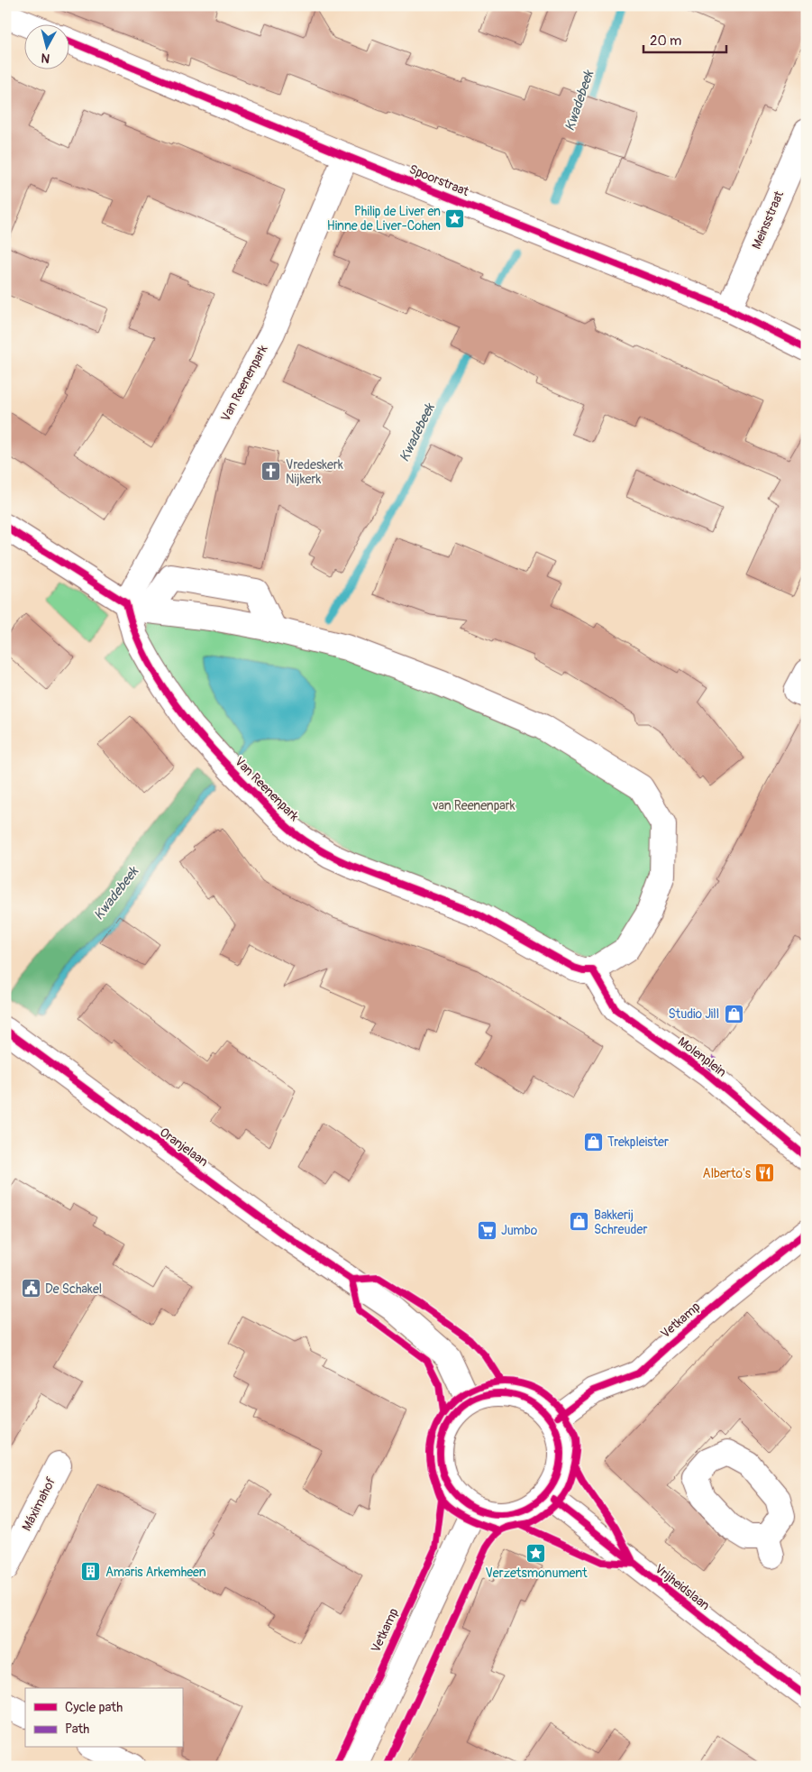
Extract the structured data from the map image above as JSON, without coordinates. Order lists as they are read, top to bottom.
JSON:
{
  "streets": {
    "street": [
      "Spoorstraat",
      "Meinsstraat",
      "Van Reenenpark",
      "Molenplein",
      "Oranjelaan",
      "Vetkamp",
      "Máximahof",
      "Vrijheidslaan"
    ]
  },
  "crossings": [
    ["Spoorstraat", "Meinsstraat"],
    ["Spoorstraat", "Van Reenenpark"],
    ["Van Reenenpark", "Molenplein"],
    ["Oranjelaan", "Vetkamp"],
    ["Oranjelaan", "Vrijheidslaan"],
    ["Vetkamp", "Vrijheidslaan"]
  ],
  "water": ["Kwadebeek"],
  "parks": ["van Reenenpark"],
  "places": {
    "place": ["Philip de Liver en Hinne de Liver-Cohen", "Verzetsmonument"],
    "church": ["Vredeskerk Nijkerk"],
    "shop": ["Studio Jill", "Trekpleister", "Bakkerij Schreuder"],
    "restaurant": ["Alberto's"],
    "supermarket": ["Jumbo"],
    "public building": ["De Schakel"],
    "building": ["Amaris Arkemheen"]
  },
  "legend": ["Cycle path", "Path"],
  "scale_bar": "20 m",
  "north": "bottom"
}
